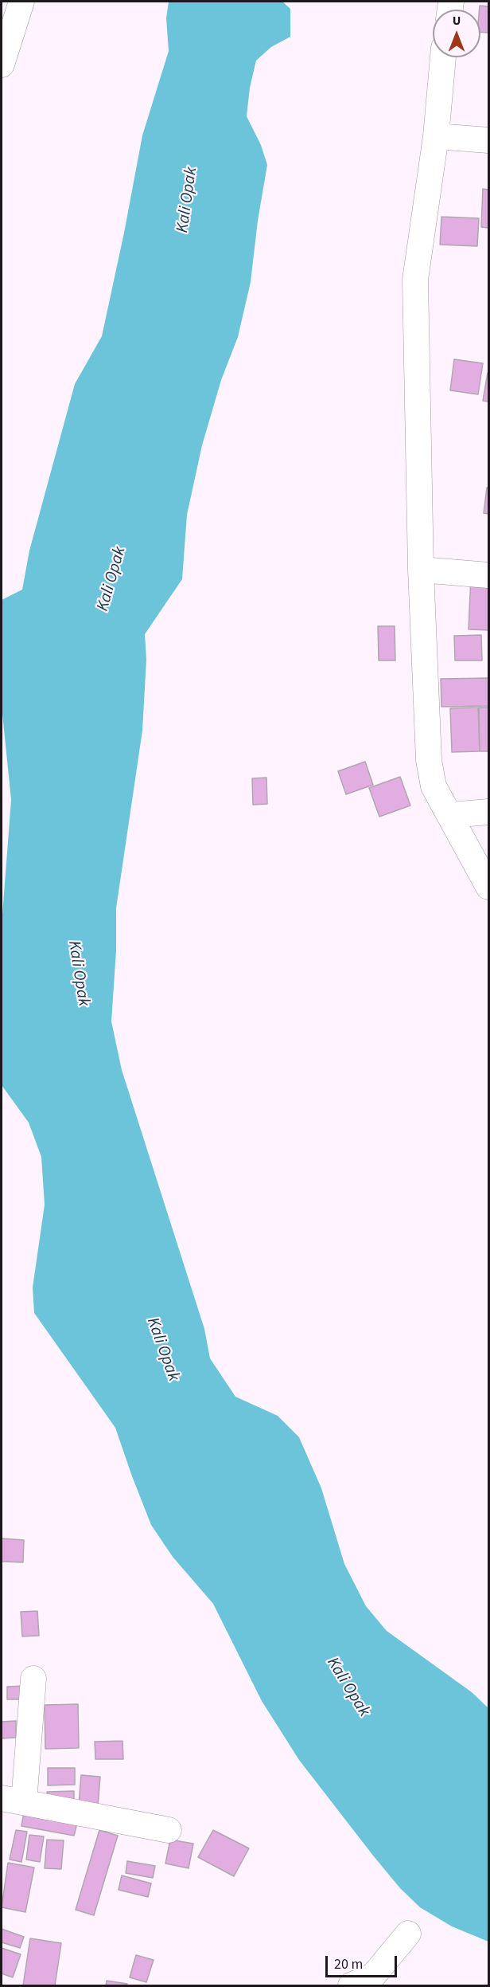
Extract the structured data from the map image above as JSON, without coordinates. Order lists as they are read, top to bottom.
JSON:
{
  "water": ["Kali Opak"],
  "scale_bar": "20 m",
  "north": "top"
}
